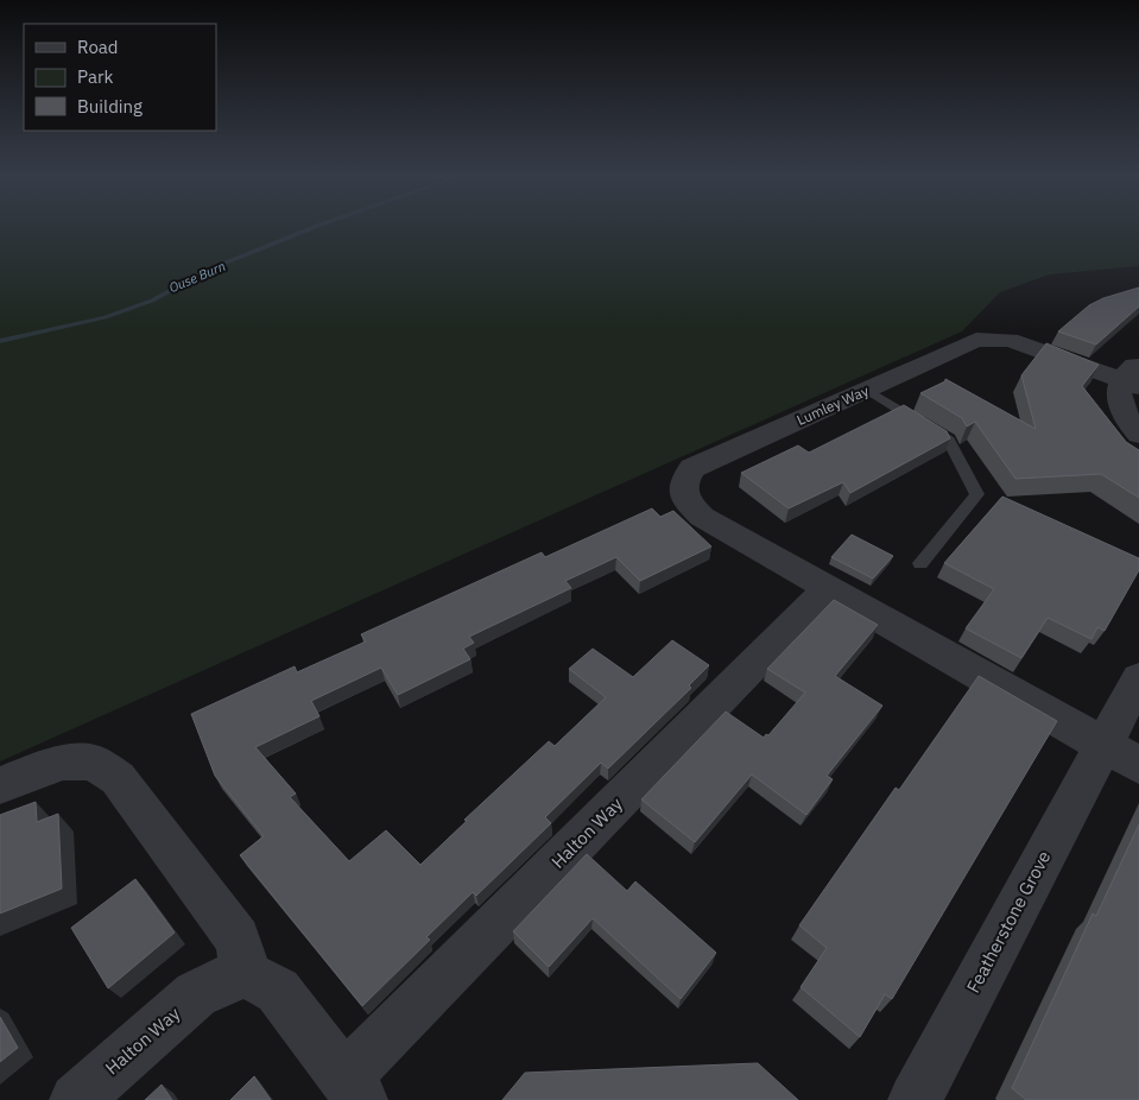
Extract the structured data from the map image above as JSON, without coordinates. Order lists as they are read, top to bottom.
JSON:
{
  "streets": {
    "street": ["Lumley Way", "Halton Way", "Featherstone Grove"]
  },
  "crossings": [
    ["Lumley Way", "Halton Way"]
  ],
  "water": ["Ouse Burn"],
  "legend": ["Road", "Park", "Building"]
}
